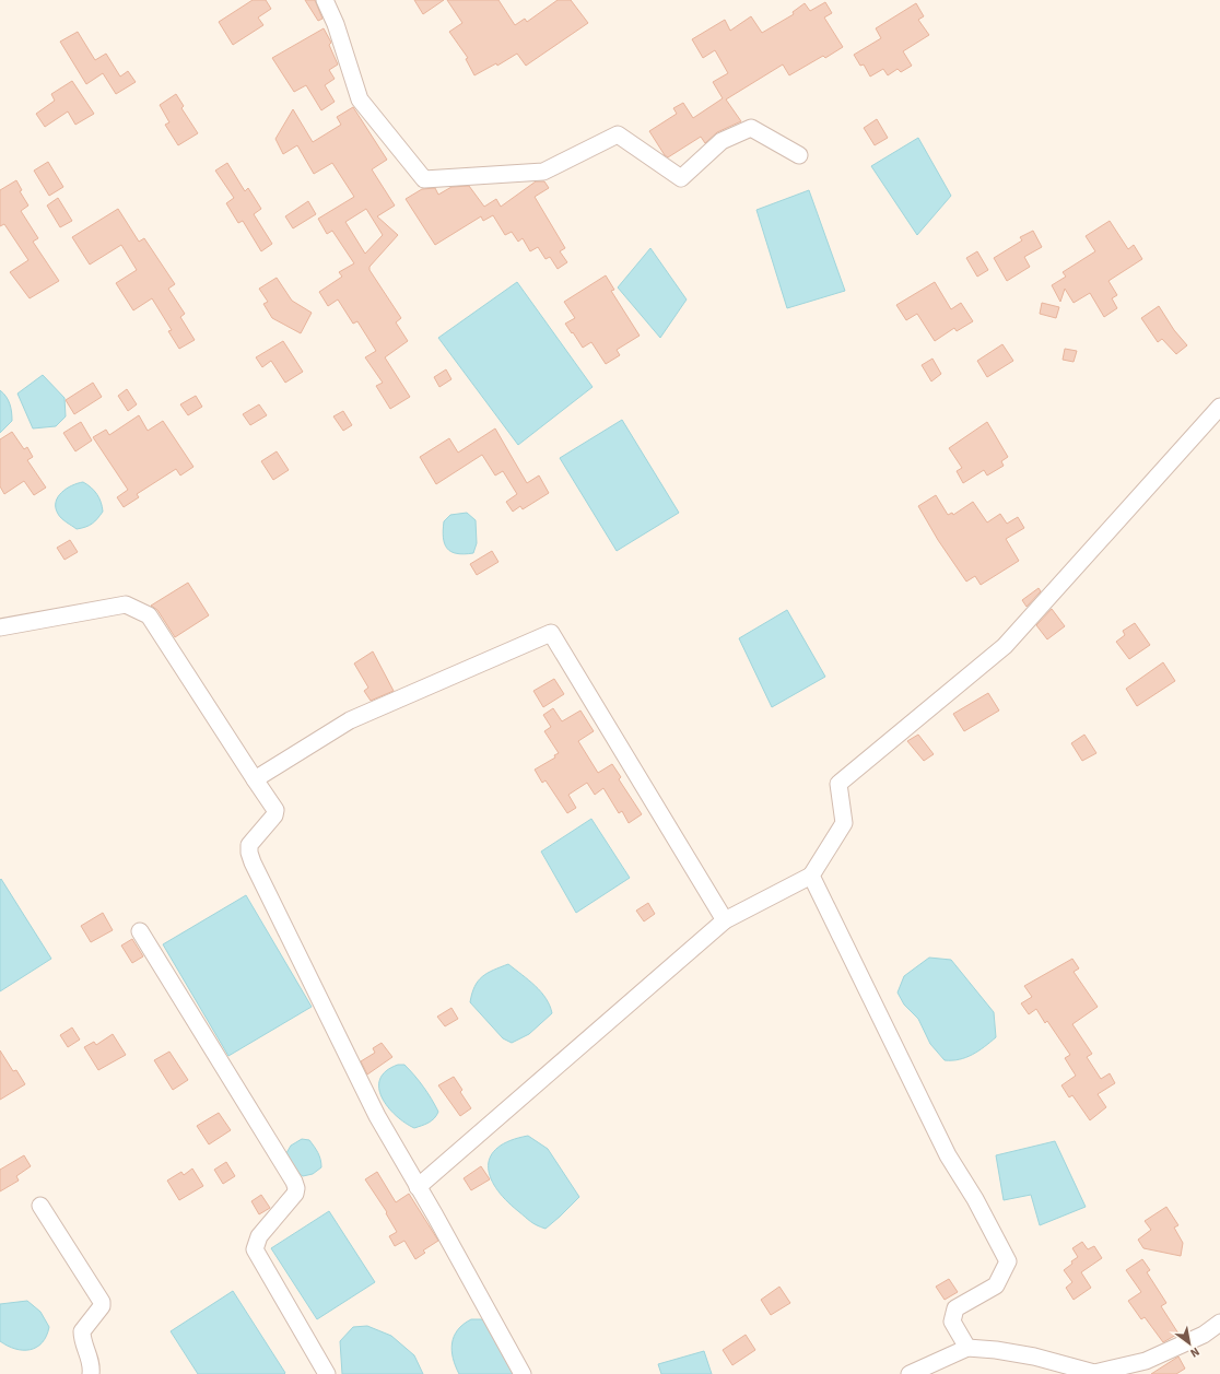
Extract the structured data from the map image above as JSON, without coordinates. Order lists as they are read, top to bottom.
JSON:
{
  "north": "bottom right"
}
